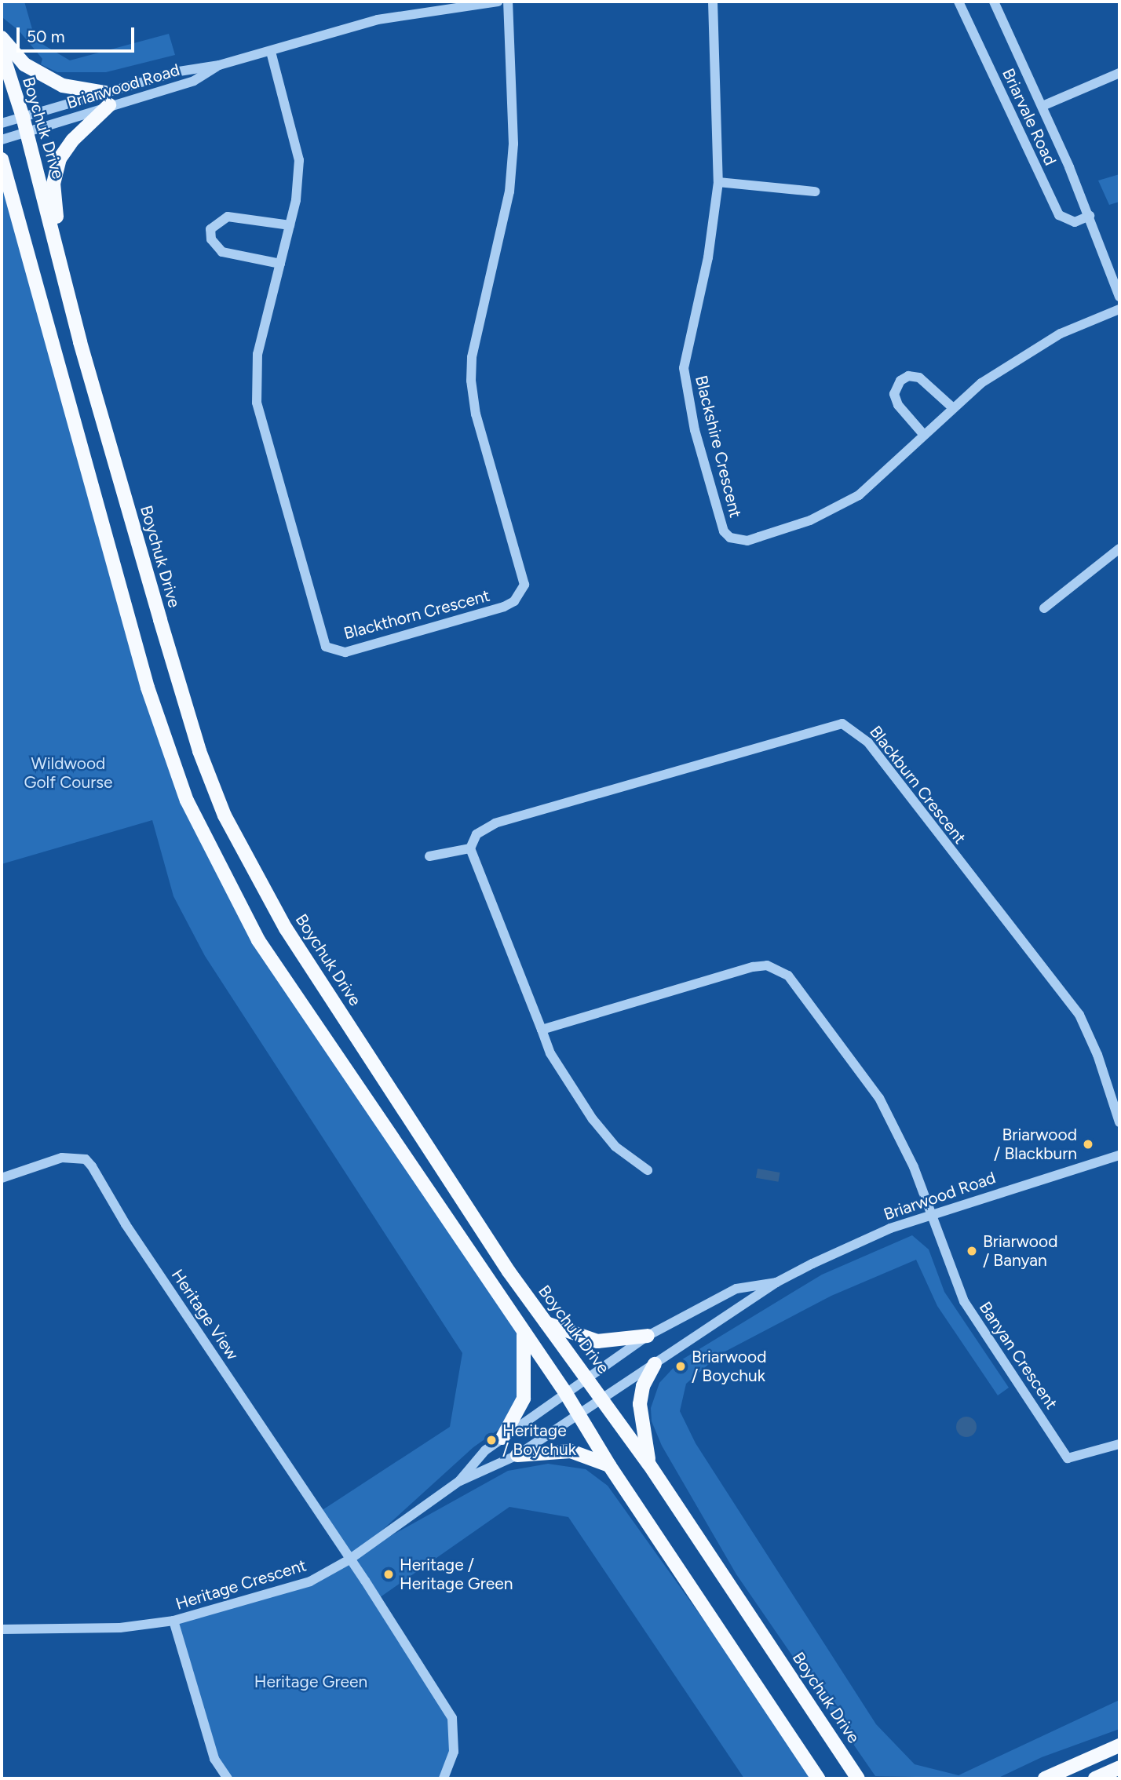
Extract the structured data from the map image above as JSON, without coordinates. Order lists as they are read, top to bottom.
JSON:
{
  "streets": {
    "main road": ["Boychuk Drive"],
    "street": [
      "Briarwood Road",
      "Briarvale Road",
      "Blackshire Crescent",
      "Blackthorn Crescent",
      "Blackburn Crescent",
      "Heritage View",
      "Banyan Crescent",
      "Heritage Crescent"
    ]
  },
  "crossings": [
    ["Briarwood Road", "Boychuk Drive"],
    ["Briarwood Road", "Blackthorn Crescent"],
    ["Briarwood Road", "Banyan Crescent"],
    ["Briarwood Road", "Heritage Crescent"],
    ["Heritage View", "Heritage Crescent"]
  ],
  "parks": ["Wildwood Golf Course", "Heritage Green"],
  "places": [
    "Briarwood / Blackburn",
    "Briarwood / Banyan",
    "Briarwood / Boychuk",
    "Heritage / Boychuk",
    "Heritage / Heritage Green"
  ],
  "scale_bar": "50 m"
}
